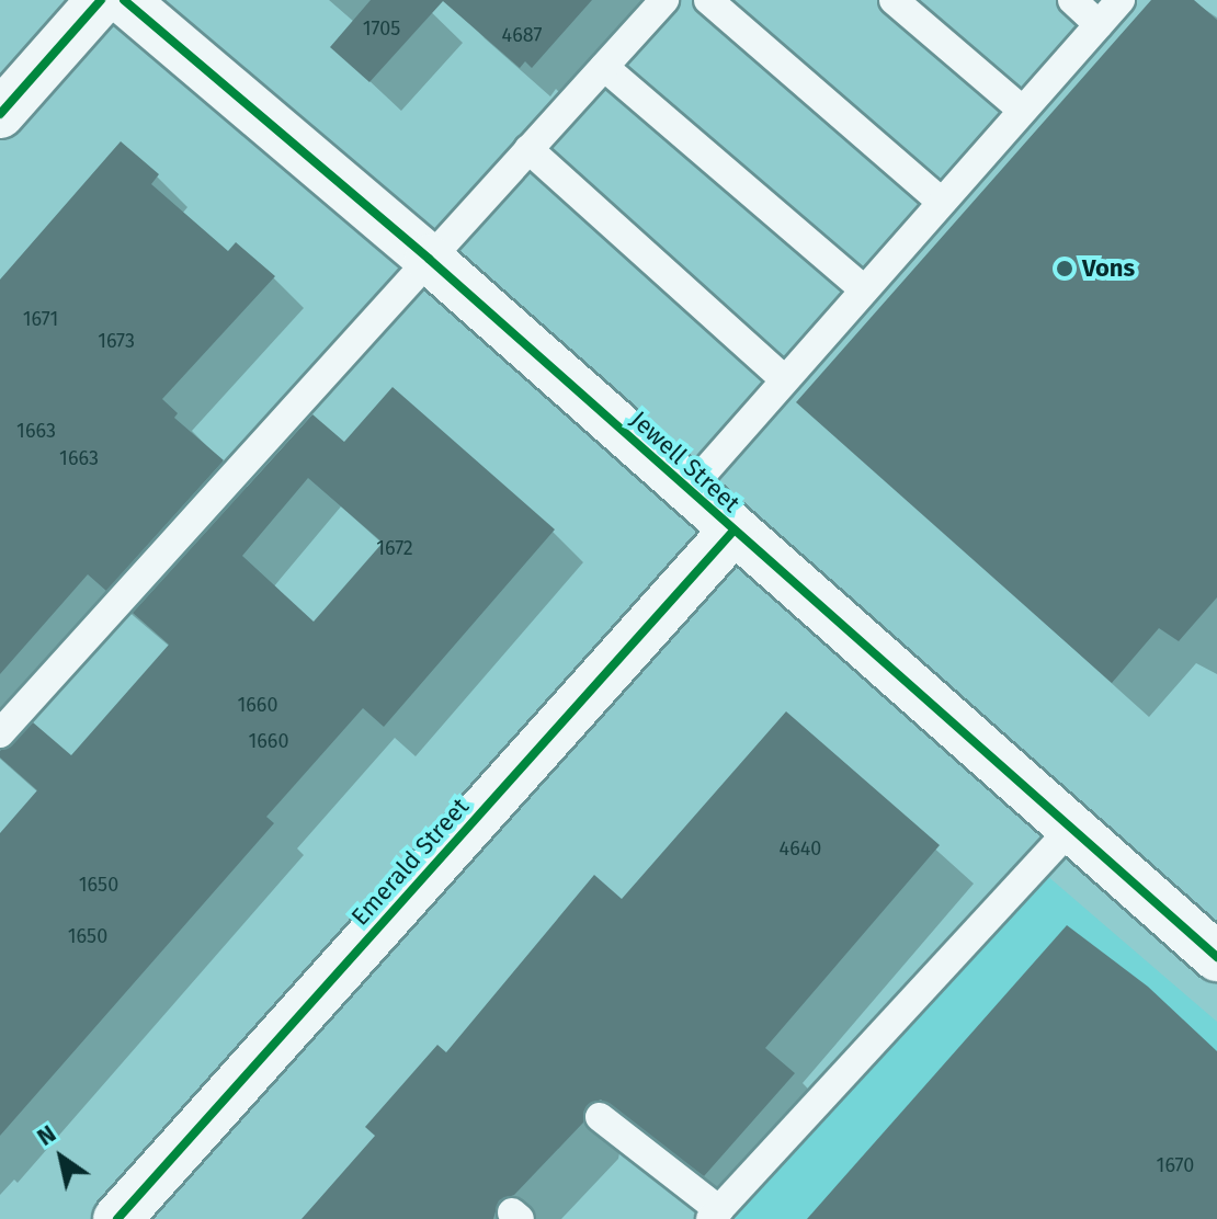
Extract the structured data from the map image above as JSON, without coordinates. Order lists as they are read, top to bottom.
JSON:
{
  "streets": {
    "street": ["Jewell Street", "Emerald Street"]
  },
  "crossings": [
    ["Jewell Street", "Emerald Street"]
  ],
  "places": ["Vons"],
  "house_numbers": [
    "1705",
    "4687",
    "1671",
    "1673",
    "1663",
    "1663",
    "1672",
    "1660",
    "1660",
    "4640",
    "1650",
    "1650",
    "1670"
  ],
  "north": "top left"
}
